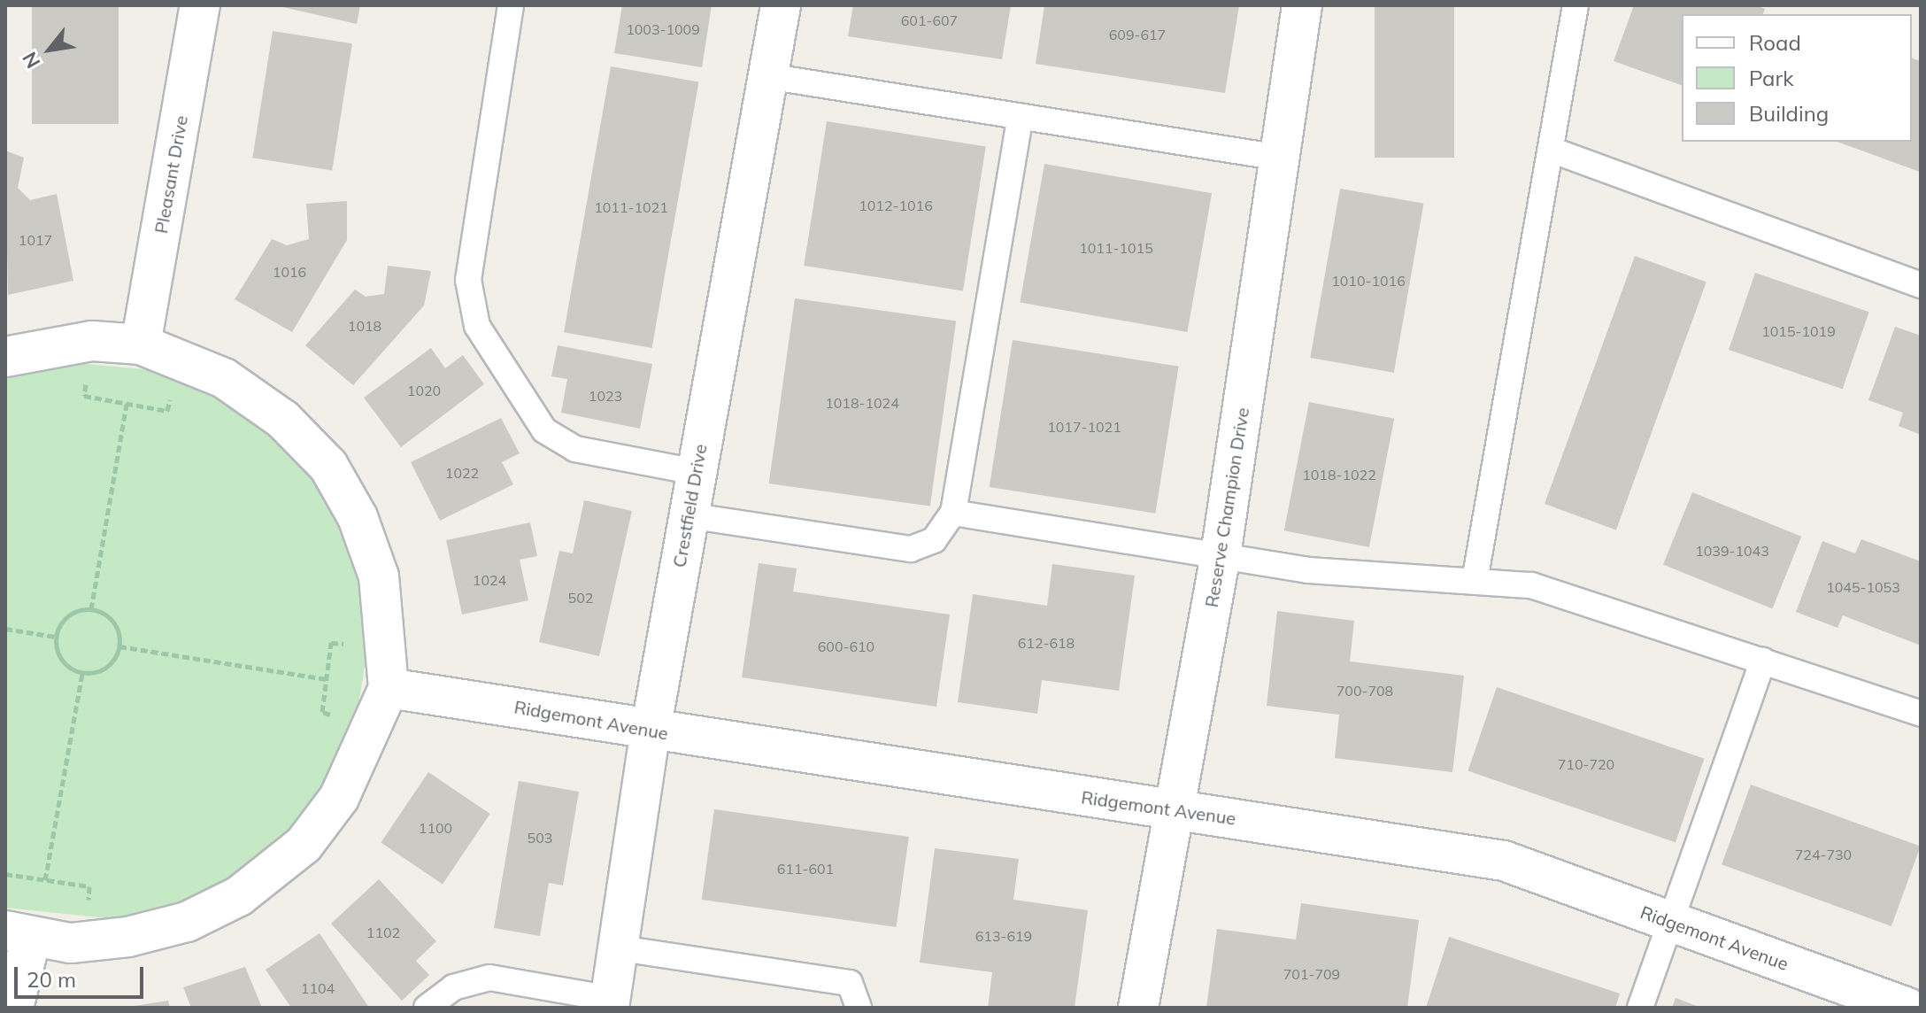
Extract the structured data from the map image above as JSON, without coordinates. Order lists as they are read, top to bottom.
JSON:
{
  "streets": {
    "street": [
      "Pleasant Drive",
      "Crestfield Drive",
      "Reserve Champion Drive",
      "Ridgemont Avenue"
    ]
  },
  "crossings": [
    ["Crestfield Drive", "Ridgemont Avenue"],
    ["Reserve Champion Drive", "Ridgemont Avenue"]
  ],
  "house_numbers": [
    "601-607",
    "1003-1009",
    "609-617",
    "1012-1016",
    "1011-1021",
    "1017",
    "1011-1015",
    "1016",
    "1010-1016",
    "1018",
    "1015-1019",
    "1020",
    "1023",
    "1018-1024",
    "1017-1021",
    "1022",
    "1018-1022",
    "1039-1043",
    "1024",
    "1045-1053",
    "502",
    "612-618",
    "600-610",
    "700-708",
    "710-720",
    "1100",
    "503",
    "724-730",
    "611-601",
    "1102",
    "613-619",
    "701-709",
    "1104"
  ],
  "legend": ["Road", "Park", "Building"],
  "scale_bar": "20 m",
  "north": "bottom left"
}
